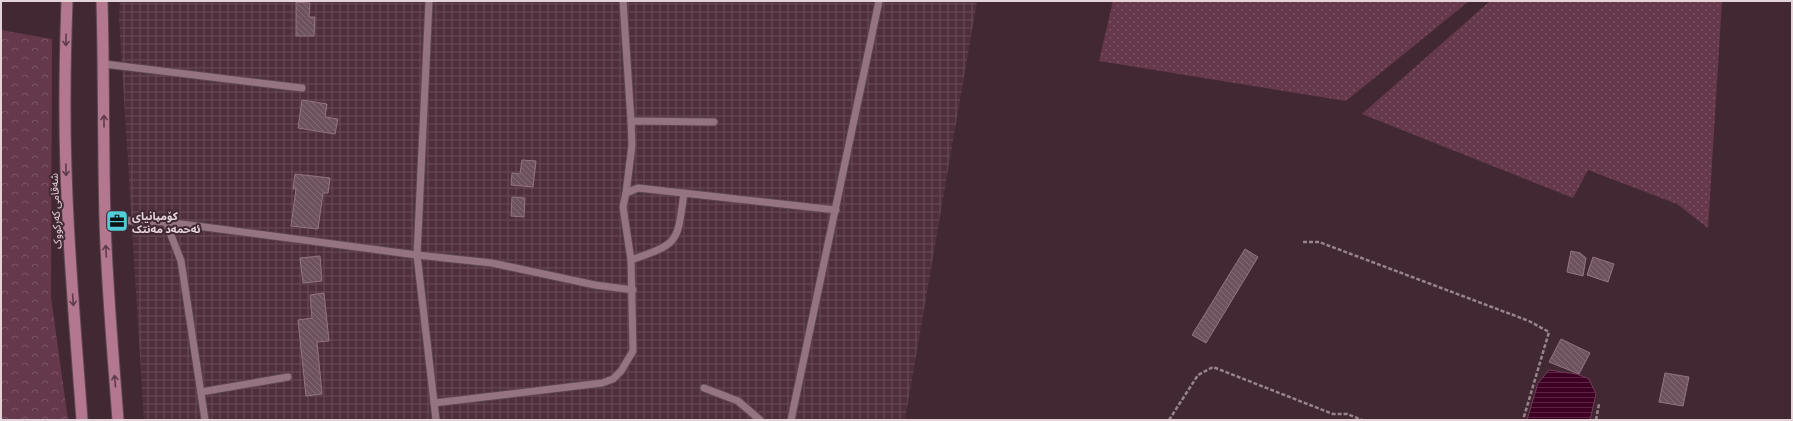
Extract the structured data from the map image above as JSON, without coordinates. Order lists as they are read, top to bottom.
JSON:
{
  "streets": {
    "highway": ["شەقامی کەرکووک"]
  },
  "places": {
    "office": ["کۆمپانیای ئەحمەد مەنتک"]
  }
}
